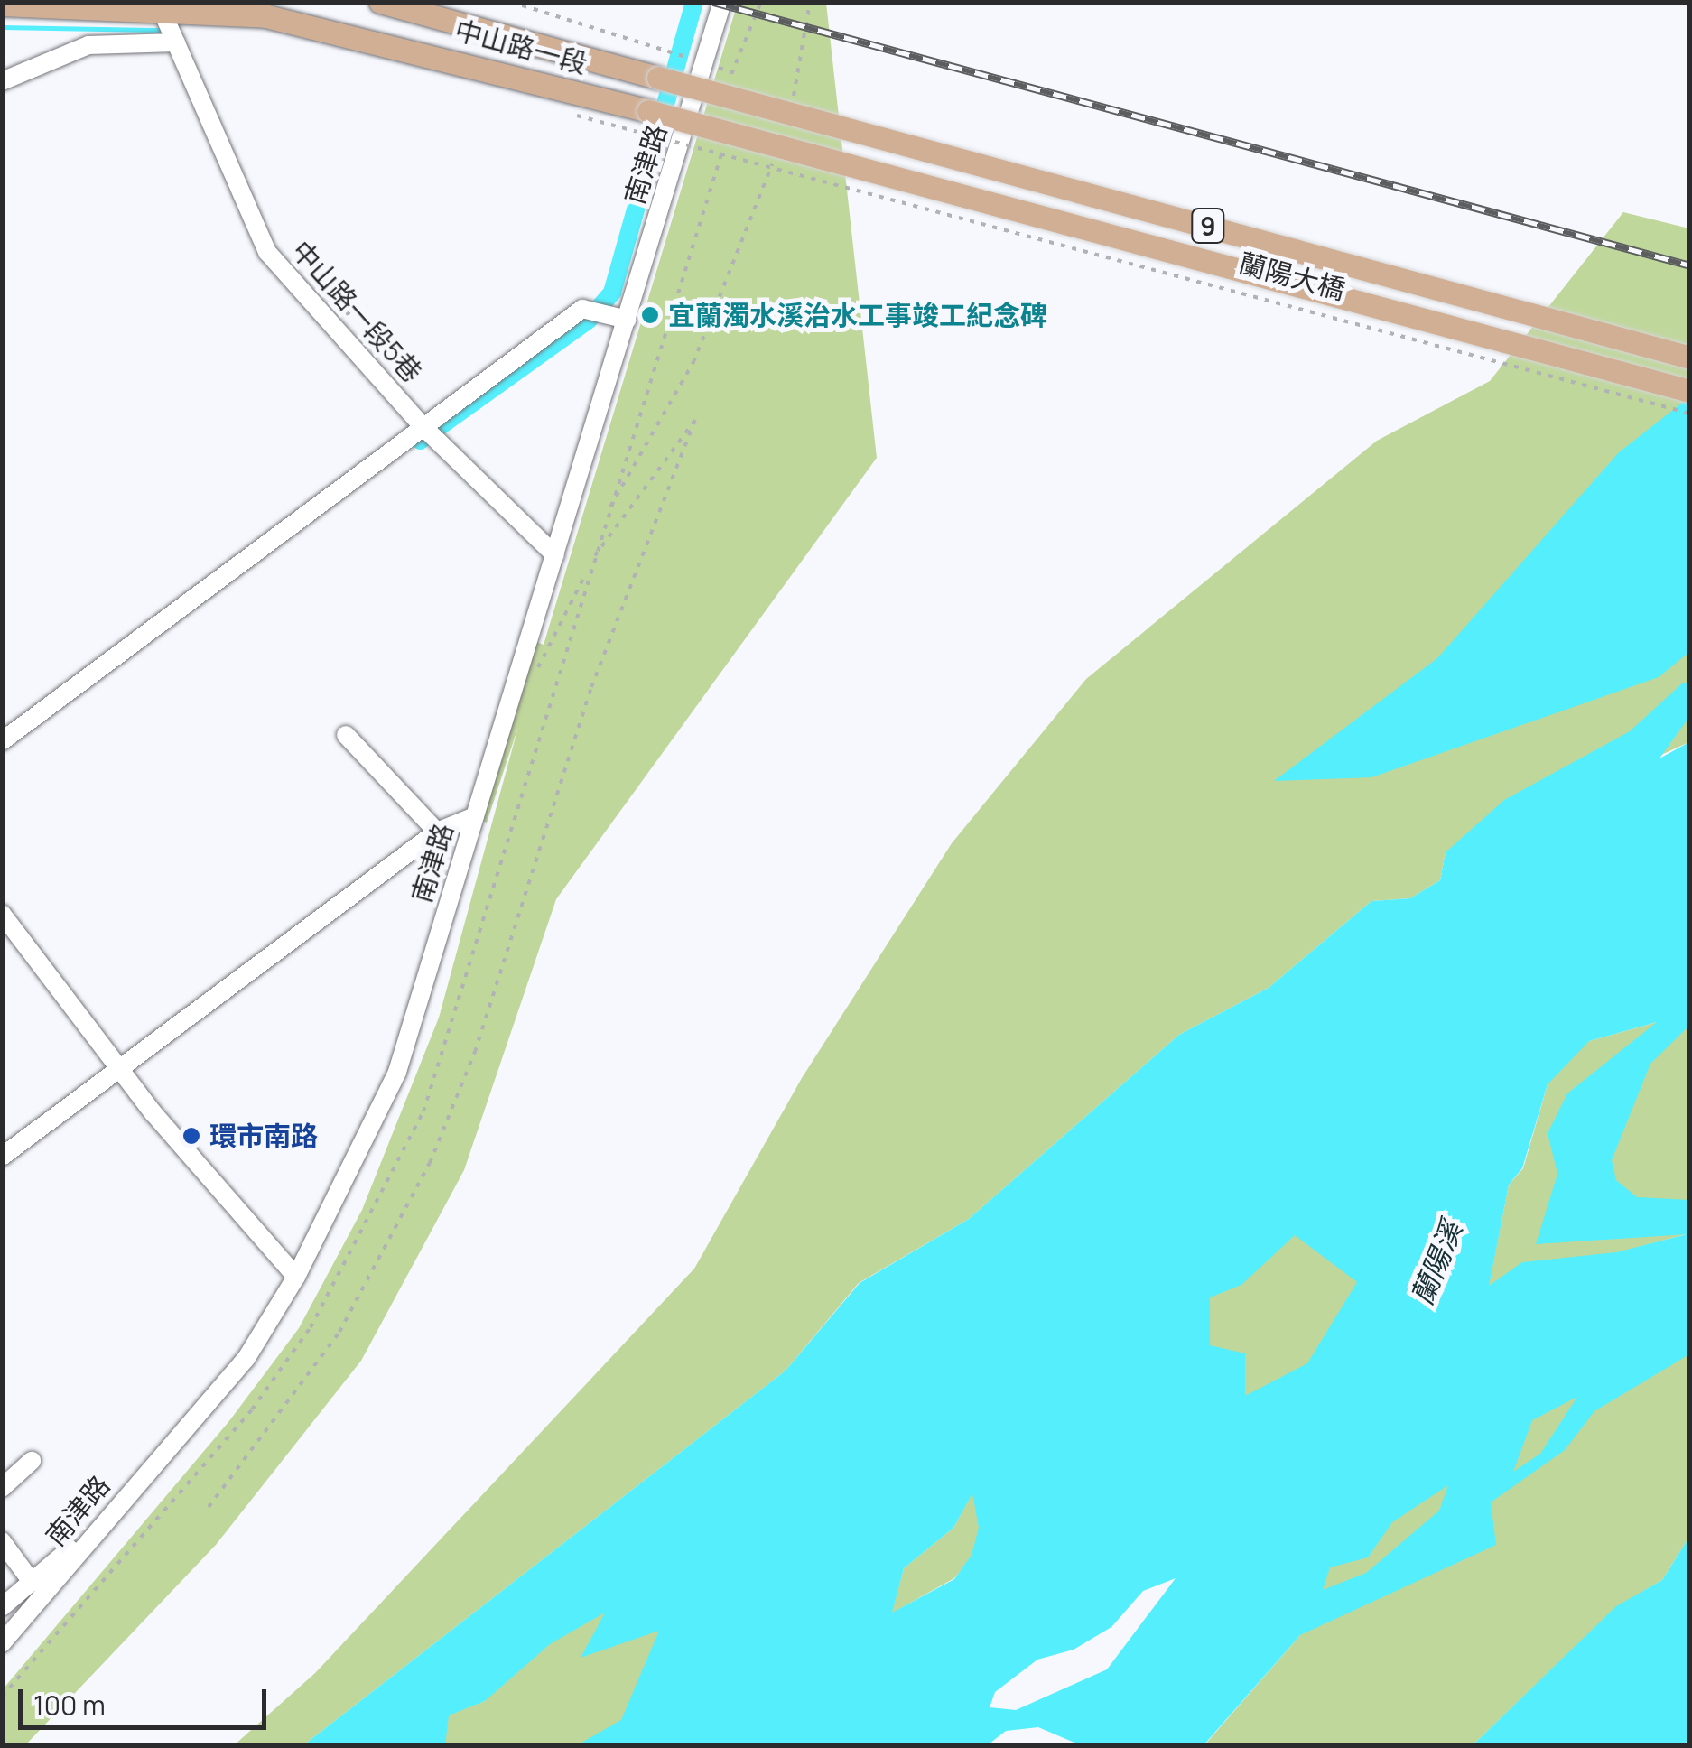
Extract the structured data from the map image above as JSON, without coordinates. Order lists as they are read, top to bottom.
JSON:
{
  "streets": {
    "main road": ["中山路一段", "9", "蘭陽大橋"],
    "street": ["南津路", "中山路一段5巷"]
  },
  "crossings": [
    ["中山路一段", "9"],
    ["中山路一段", "蘭陽大橋"],
    ["中山路一段", "中山路一段5巷"],
    ["南津路", "中山路一段5巷"],
    ["9", "蘭陽大橋"]
  ],
  "water": ["蘭陽溪"],
  "places": ["宜蘭濁水溪治水工事竣工紀念碑", "環市南路"],
  "scale_bar": "100 m"
}
